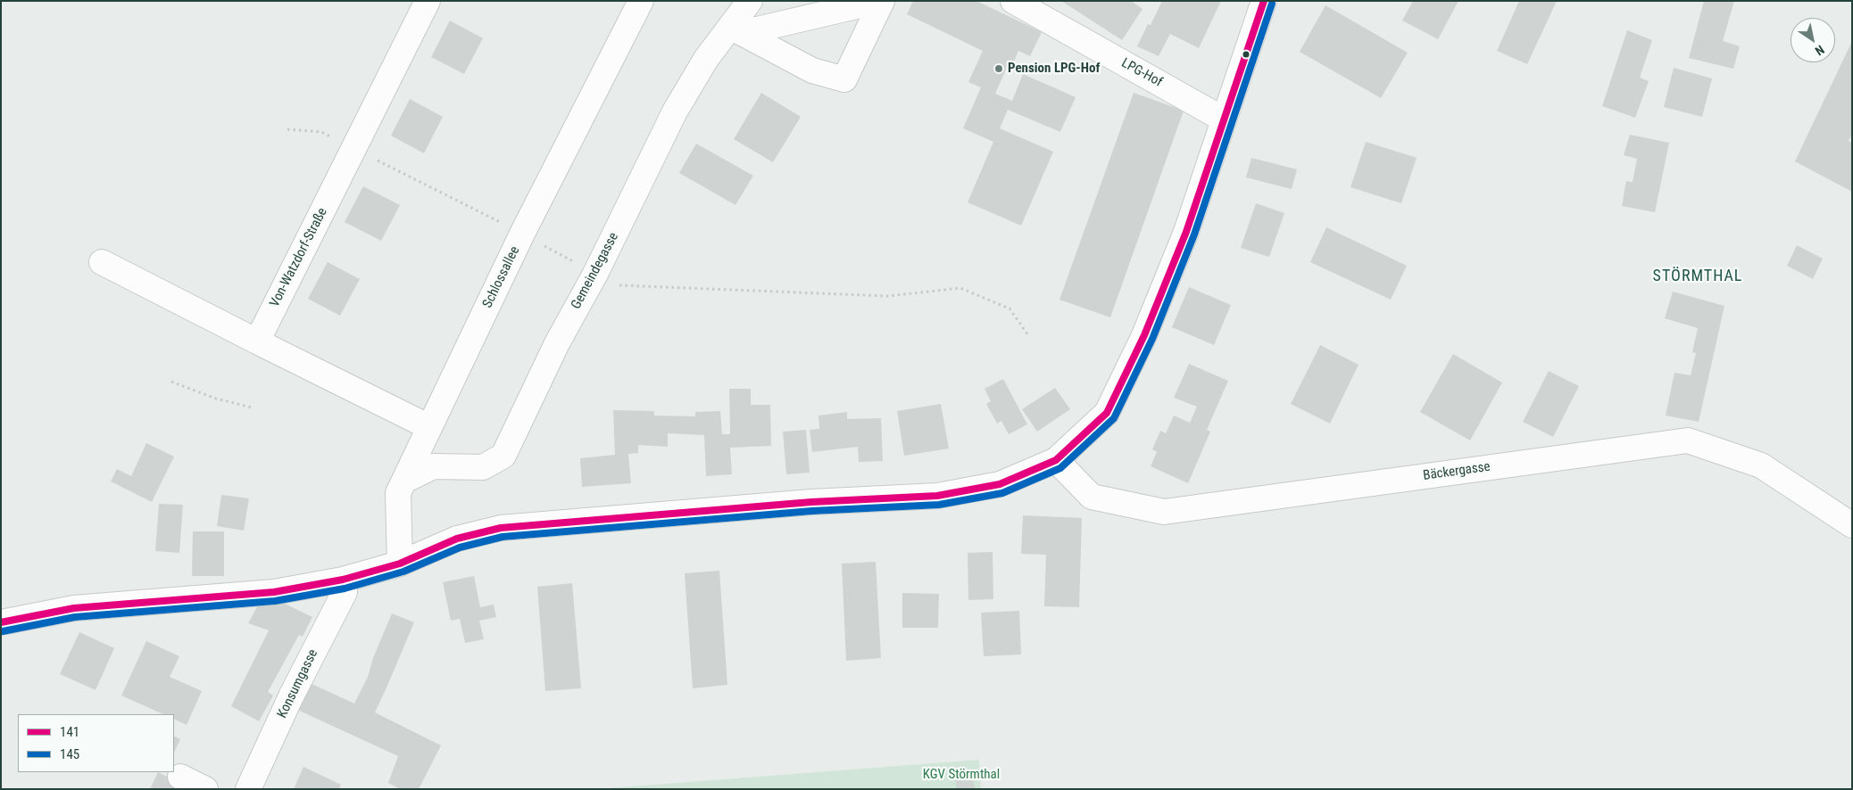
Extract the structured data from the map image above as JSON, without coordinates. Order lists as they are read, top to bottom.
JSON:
{
  "streets": {
    "street": [
      "LPG-Hof",
      "Von-Watzdorf-Straße",
      "Gemeindegasse",
      "Schlossallee",
      "Bäckergasse",
      "Konsumgasse"
    ]
  },
  "crossings": [
    ["Gemeindegasse", "Schlossallee"]
  ],
  "districts": ["STÖRMTHAL"],
  "parks": ["KGV Störmthal"],
  "places": ["Pension LPG-Hof"],
  "lines": ["transit line 141", "transit line 145"],
  "legend": ["141", "145"],
  "north": "bottom right"
}
